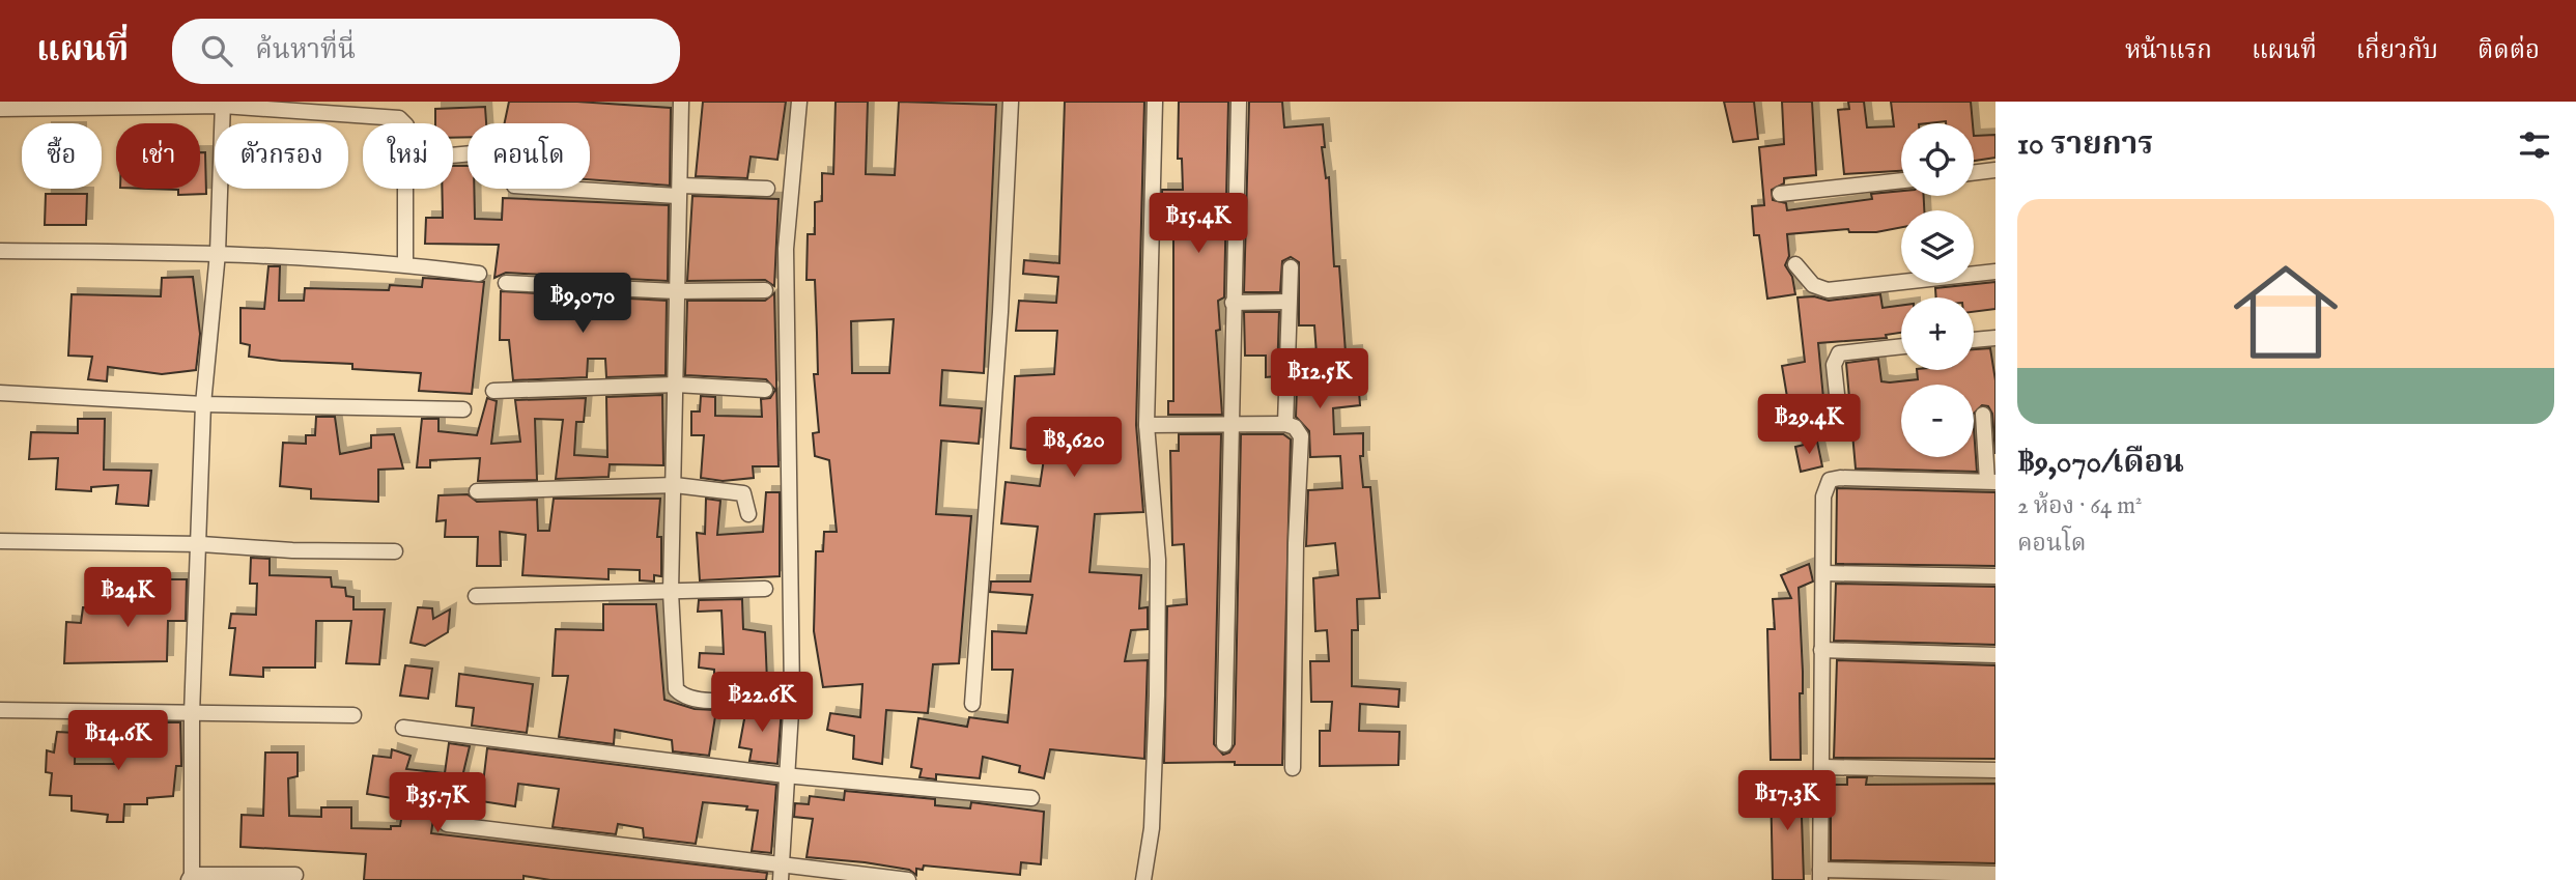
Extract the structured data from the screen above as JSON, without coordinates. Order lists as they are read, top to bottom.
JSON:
{
  "page": {
    "header": "แผนที่",
    "search": "ค้นหาที่นี่",
    "nav": [
      "หน้าแรก",
      "แผนที่",
      "เกี่ยวกับ",
      "ติดต่อ"
    ],
    "heading": "10 รายการ",
    "map_buttons": ["+", "−"],
    "chip": [
      "ซื้อ",
      "เช่า",
      "ตัวกรอง",
      "ใหม่",
      "คอนโด"
    ],
    "list": [
      {
        "name": "฿9,070/เดือน",
        "note": "2 ห้อง · 64 m² · คอนโด"
      }
    ],
    "price": [
      "฿15.4K",
      "฿9,070",
      "฿12.5K",
      "฿29.4K",
      "฿8,620",
      "฿24K",
      "฿22.6K",
      "฿14.6K",
      "฿17.3K",
      "฿35.7K"
    ]
  }
}
